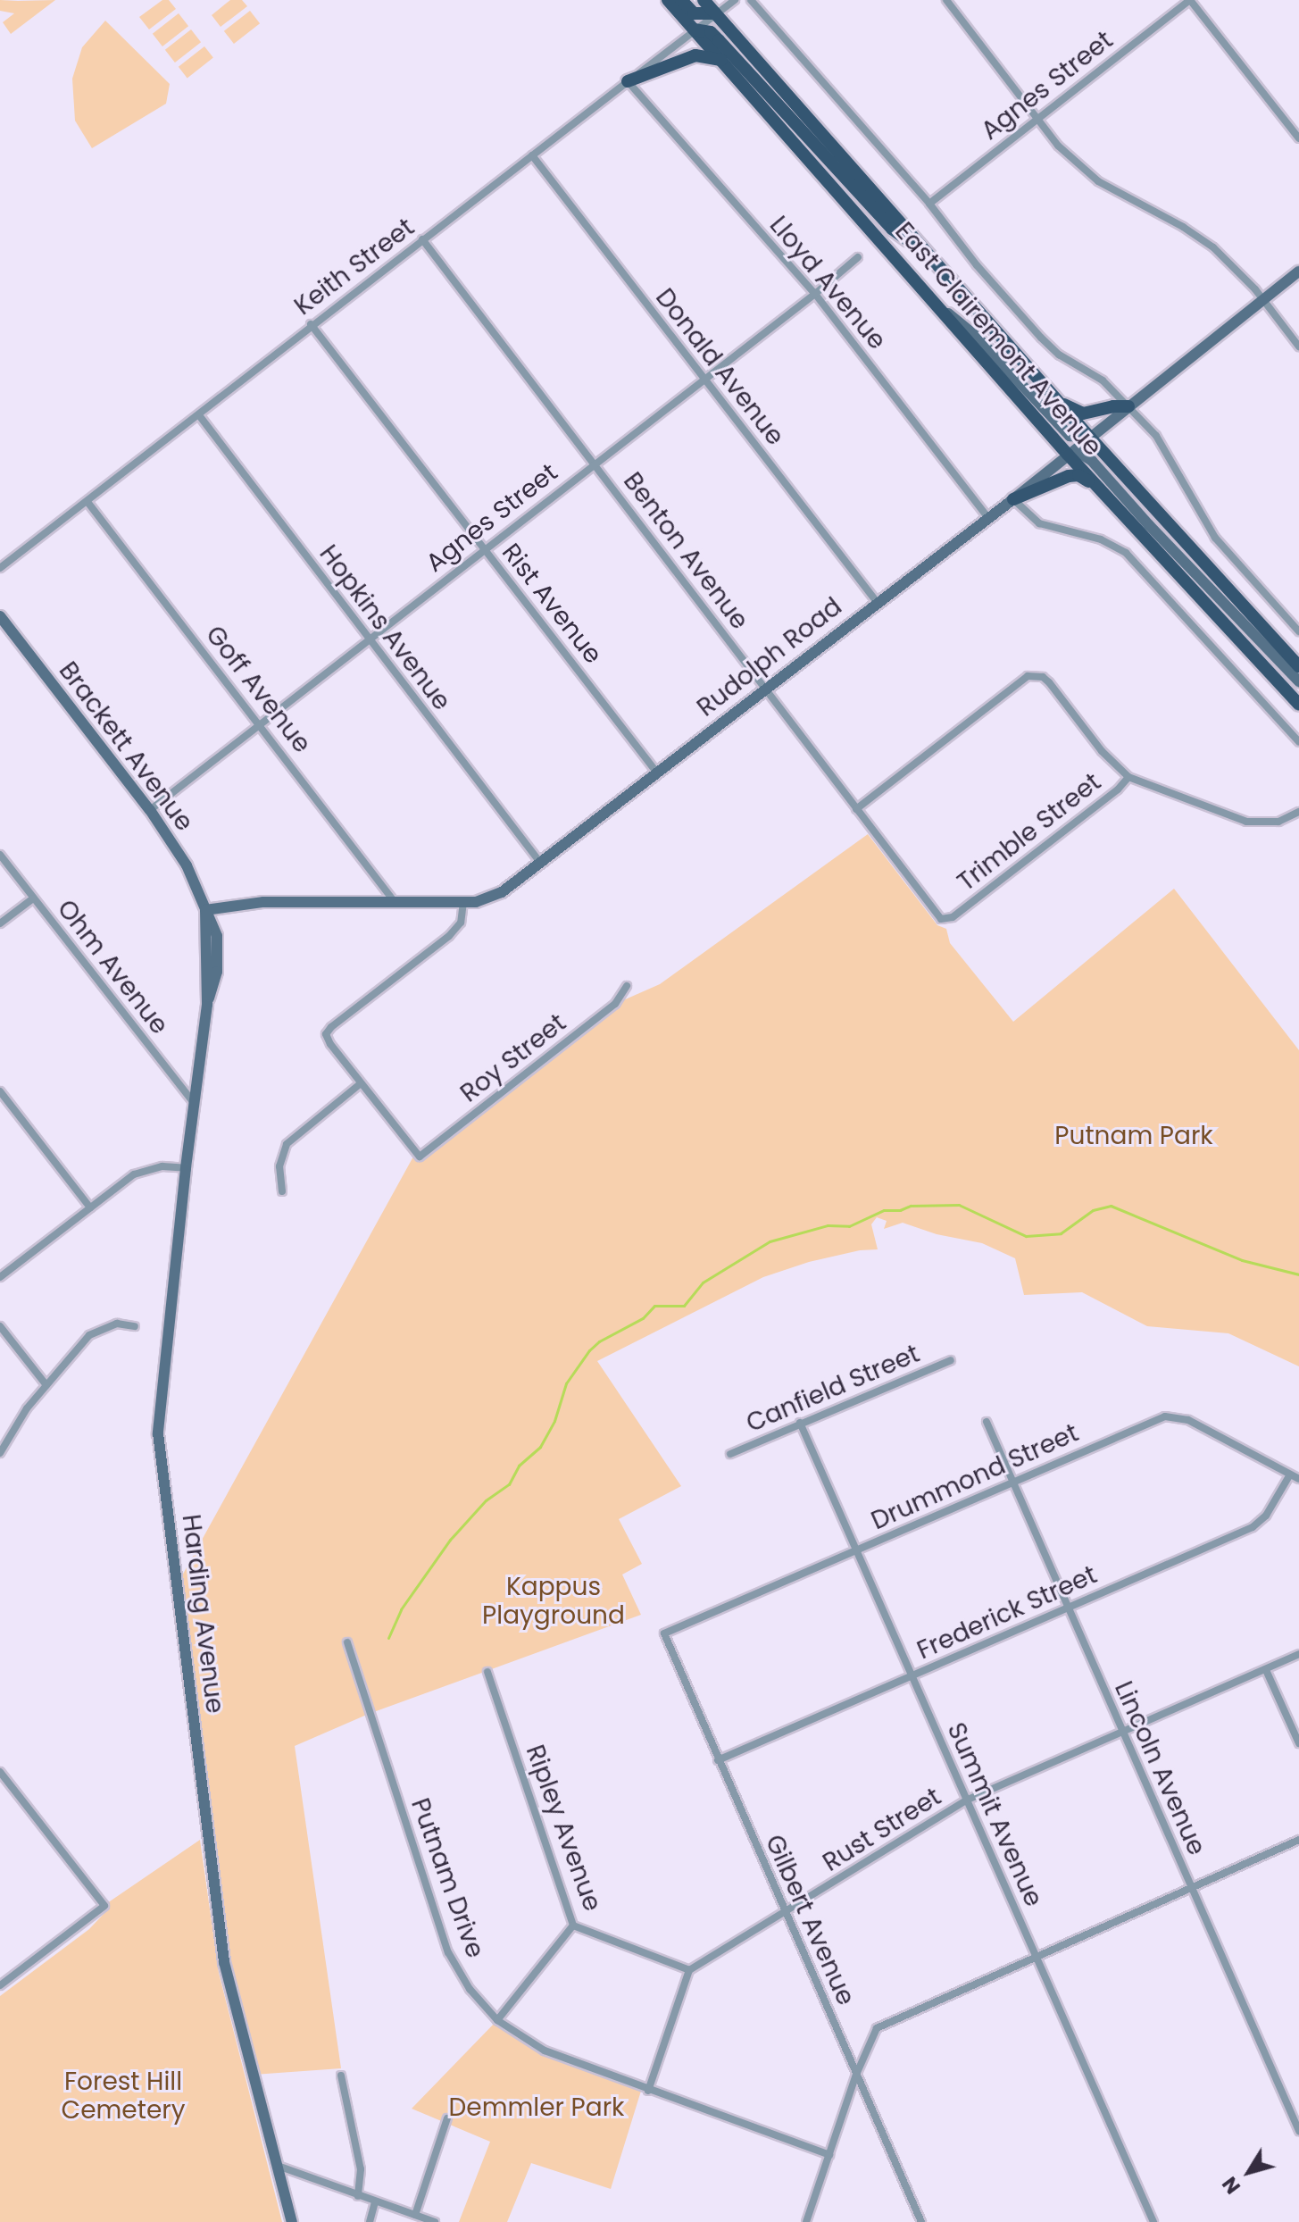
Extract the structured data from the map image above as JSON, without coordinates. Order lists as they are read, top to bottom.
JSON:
{
  "streets": {
    "main road": ["East Clairemont Avenue"],
    "street": [
      "Agnes Street",
      "Keith Street",
      "Lloyd Avenue",
      "Donald Avenue",
      "Benton Avenue",
      "Rist Avenue",
      "Hopkins Avenue",
      "Rudolph Road",
      "Goff Avenue",
      "Brackett Avenue",
      "Trimble Street",
      "Ohm Avenue",
      "Roy Street",
      "Canfield Street",
      "Drummond Street",
      "Frederick Street",
      "Harding Avenue",
      "Lincoln Avenue",
      "Summit Avenue",
      "Ripley Avenue",
      "Rust Street",
      "Putnam Drive",
      "Gilbert Avenue"
    ]
  },
  "crossings": [
    ["Agnes Street", "Lloyd Avenue"],
    ["Agnes Street", "Donald Avenue"],
    ["Agnes Street", "Benton Avenue"],
    ["Agnes Street", "Rist Avenue"],
    ["Agnes Street", "Hopkins Avenue"],
    ["Agnes Street", "Goff Avenue"],
    ["Agnes Street", "Brackett Avenue"],
    ["Keith Street", "Lloyd Avenue"],
    ["Keith Street", "East Clairemont Avenue"],
    ["Keith Street", "Donald Avenue"],
    ["Keith Street", "Benton Avenue"],
    ["Keith Street", "Rist Avenue"],
    ["Keith Street", "Hopkins Avenue"],
    ["Keith Street", "Goff Avenue"],
    ["Lloyd Avenue", "Rudolph Road"],
    ["East Clairemont Avenue", "Rudolph Road"],
    ["Donald Avenue", "Rudolph Road"],
    ["Benton Avenue", "Rudolph Road"],
    ["Benton Avenue", "Trimble Street"],
    ["Rist Avenue", "Rudolph Road"],
    ["Hopkins Avenue", "Rudolph Road"],
    ["Rudolph Road", "Goff Avenue"],
    ["Rudolph Road", "Brackett Avenue"],
    ["Rudolph Road", "Harding Avenue"],
    ["Brackett Avenue", "Harding Avenue"],
    ["Ohm Avenue", "Harding Avenue"],
    ["Canfield Street", "Summit Avenue"],
    ["Drummond Street", "Frederick Street"],
    ["Drummond Street", "Lincoln Avenue"],
    ["Drummond Street", "Summit Avenue"],
    ["Drummond Street", "Gilbert Avenue"],
    ["Frederick Street", "Lincoln Avenue"],
    ["Frederick Street", "Summit Avenue"],
    ["Frederick Street", "Gilbert Avenue"],
    ["Lincoln Avenue", "Rust Street"],
    ["Summit Avenue", "Rust Street"],
    ["Ripley Avenue", "Rust Street"],
    ["Rust Street", "Gilbert Avenue"]
  ],
  "parks": [
    "Putnam Park",
    "Kappus Playground",
    "Forest Hill Cemetery",
    "Demmler Park"
  ],
  "north": "bottom left"
}
